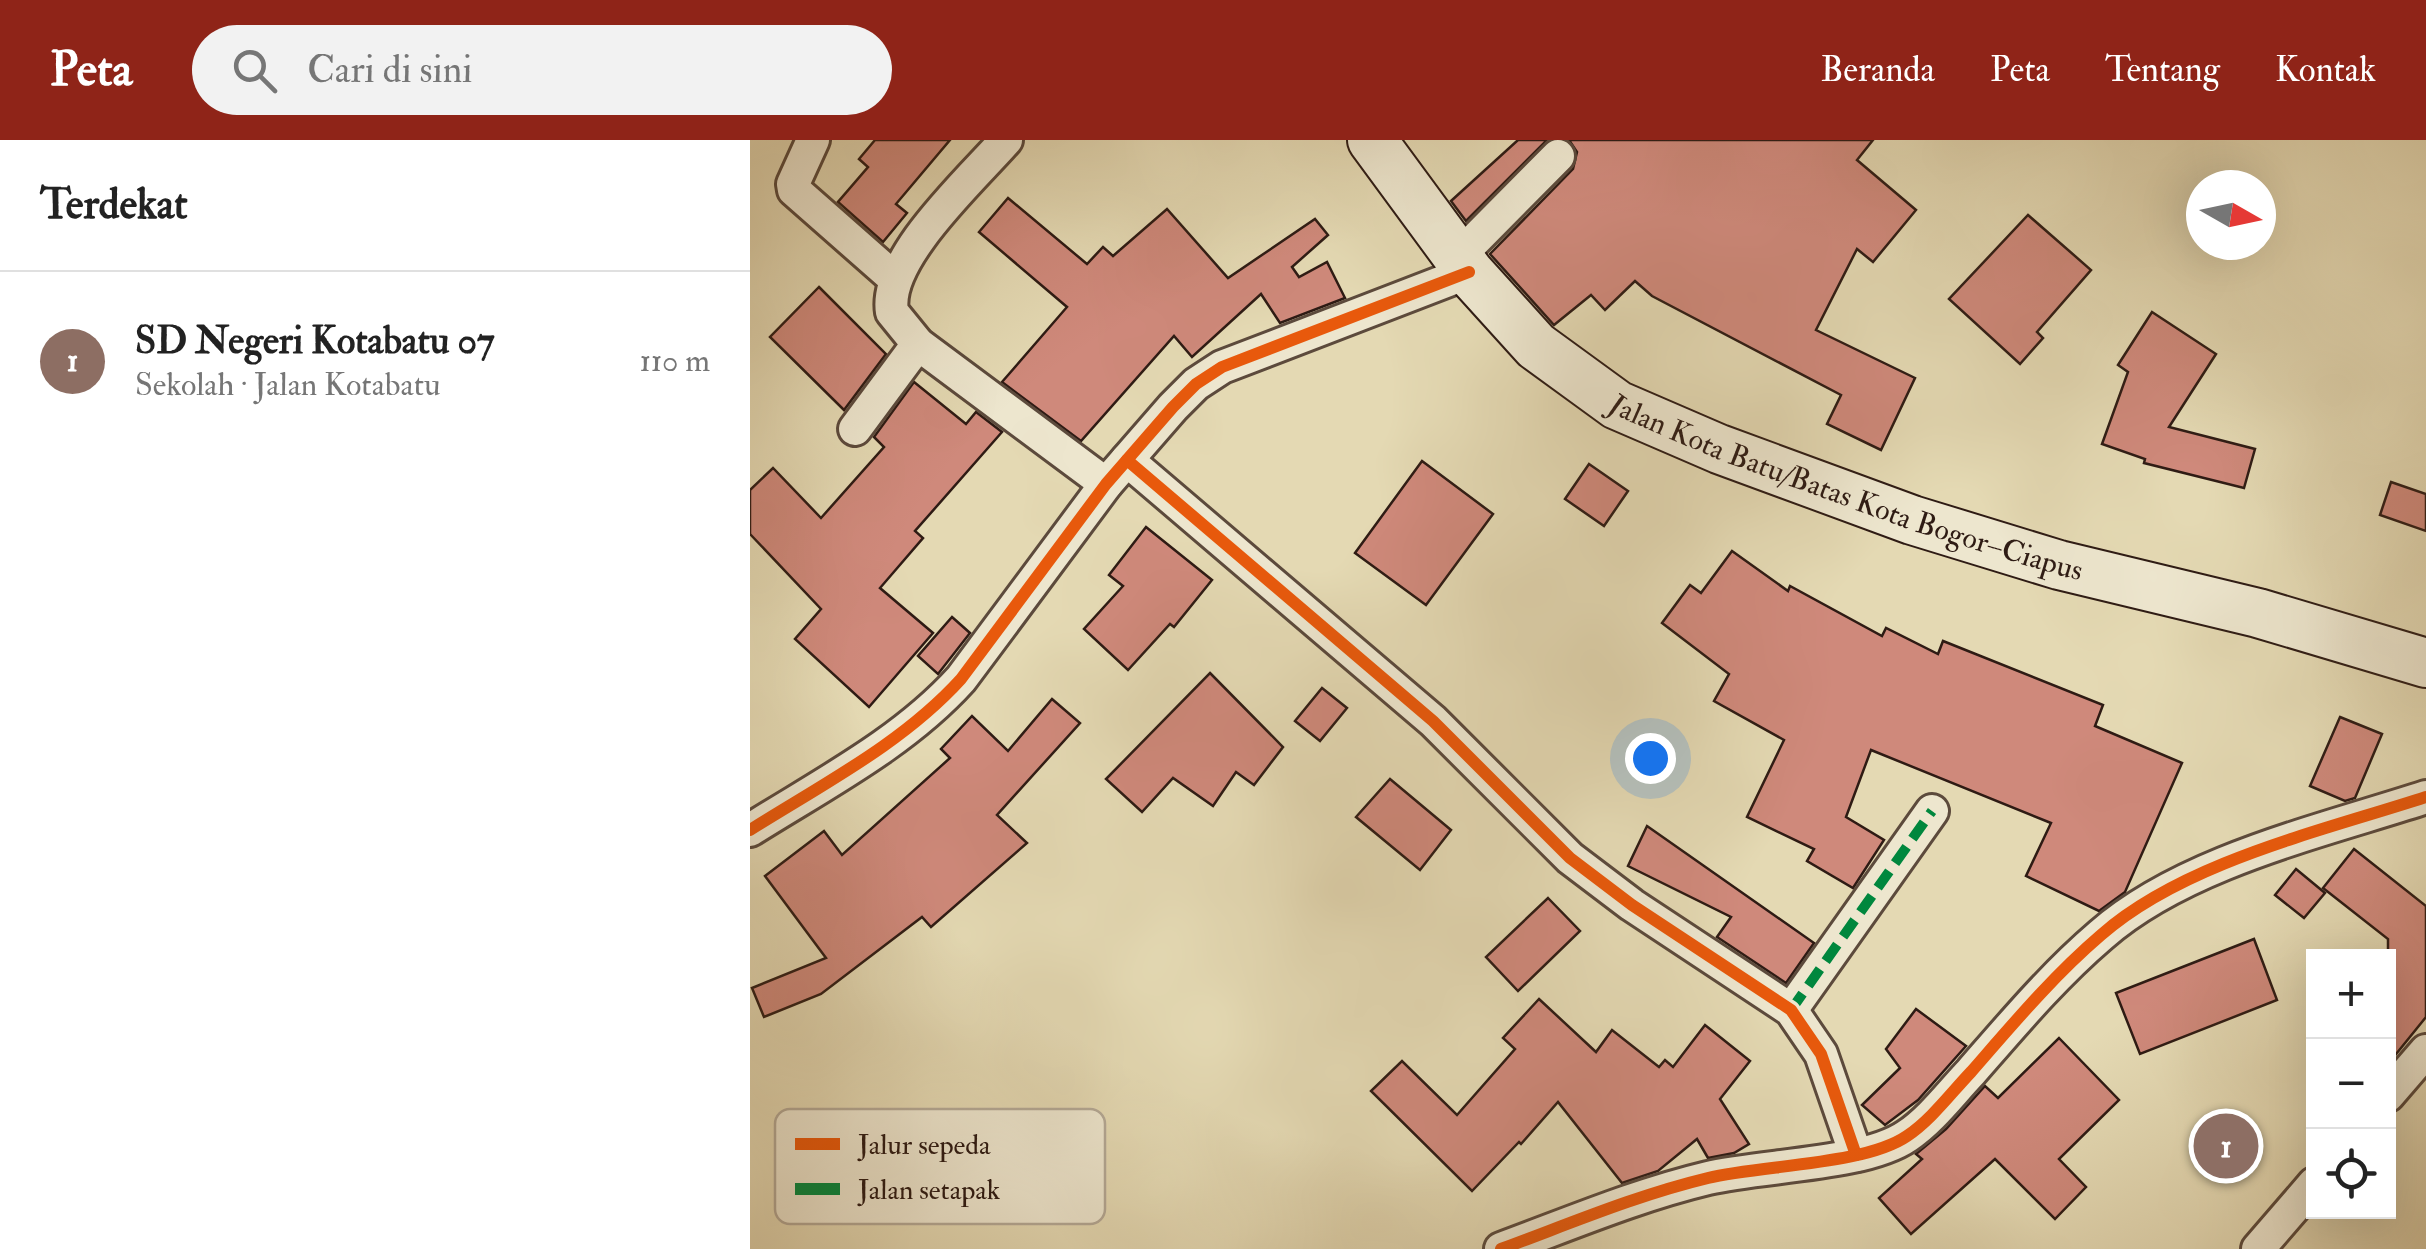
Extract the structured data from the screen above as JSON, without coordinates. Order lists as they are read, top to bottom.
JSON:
{
  "streets": {
    "main road": ["Jalan Kota Batu/Batas Kota Bogor–Ciapus"]
  },
  "legend": ["Jalur sepeda", "Jalan setapak"],
  "north": "right",
  "page": {
    "header": "Peta",
    "search": "Cari di sini",
    "nav": [
      "Beranda",
      "Peta",
      "Tentang",
      "Kontak"
    ],
    "heading": "Terdekat",
    "list": [
      {
        "mark": "1",
        "name": "SD Negeri Kotabatu 07",
        "note": "Sekolah · Jalan Kotabatu",
        "value": "110 m"
      }
    ],
    "map_buttons": ["+", "−"],
    "pins": "1"
  }
}
